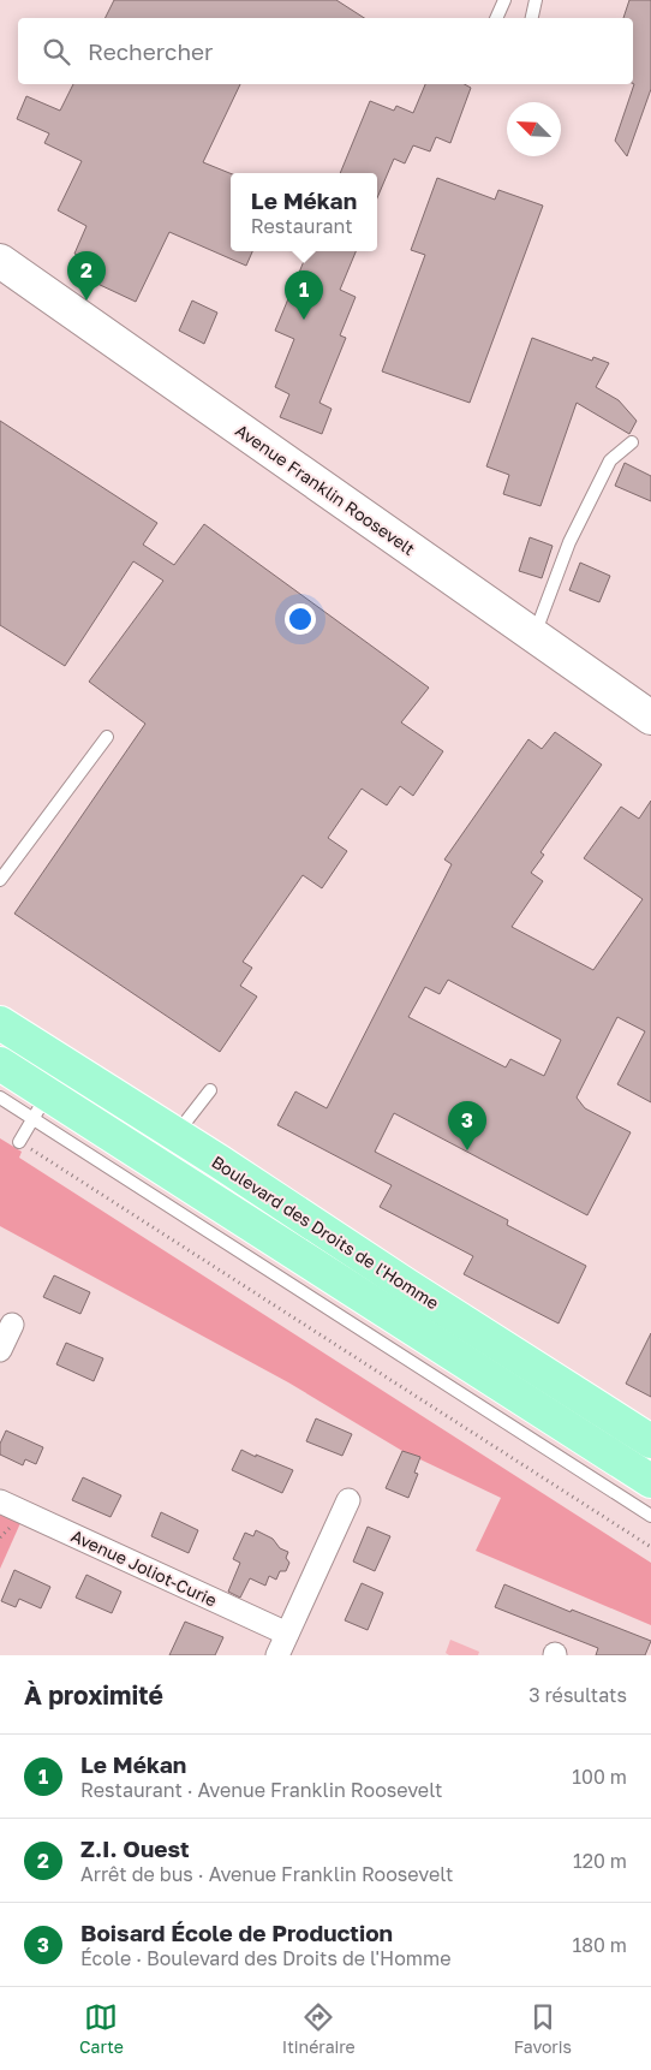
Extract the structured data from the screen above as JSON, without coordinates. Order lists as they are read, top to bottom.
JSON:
{
  "streets": {
    "main road": ["Boulevard des Droits de l'Homme"],
    "street": ["Avenue Franklin Roosevelt", "Avenue Joliot-Curie"]
  },
  "north": "top left",
  "page": {
    "search": "Rechercher",
    "popup": ["Le Mékan", "Restaurant"],
    "pins": ["2", "1", "3"],
    "heading": ["À proximité", "3 résultats"],
    "list": [
      {
        "mark": "1",
        "name": "Le Mékan",
        "note": "Restaurant · Avenue Franklin Roosevelt",
        "value": "100 m"
      },
      {
        "mark": "2",
        "name": "Z.I. Ouest",
        "note": "Arrêt de bus · Avenue Franklin Roosevelt",
        "value": "120 m"
      },
      {
        "mark": "3",
        "name": "Boisard École de Production",
        "note": "École · Boulevard des Droits de l'Homme",
        "value": "180 m"
      }
    ],
    "nav": ["Carte", "Itinéraire", "Favoris"]
  }
}
